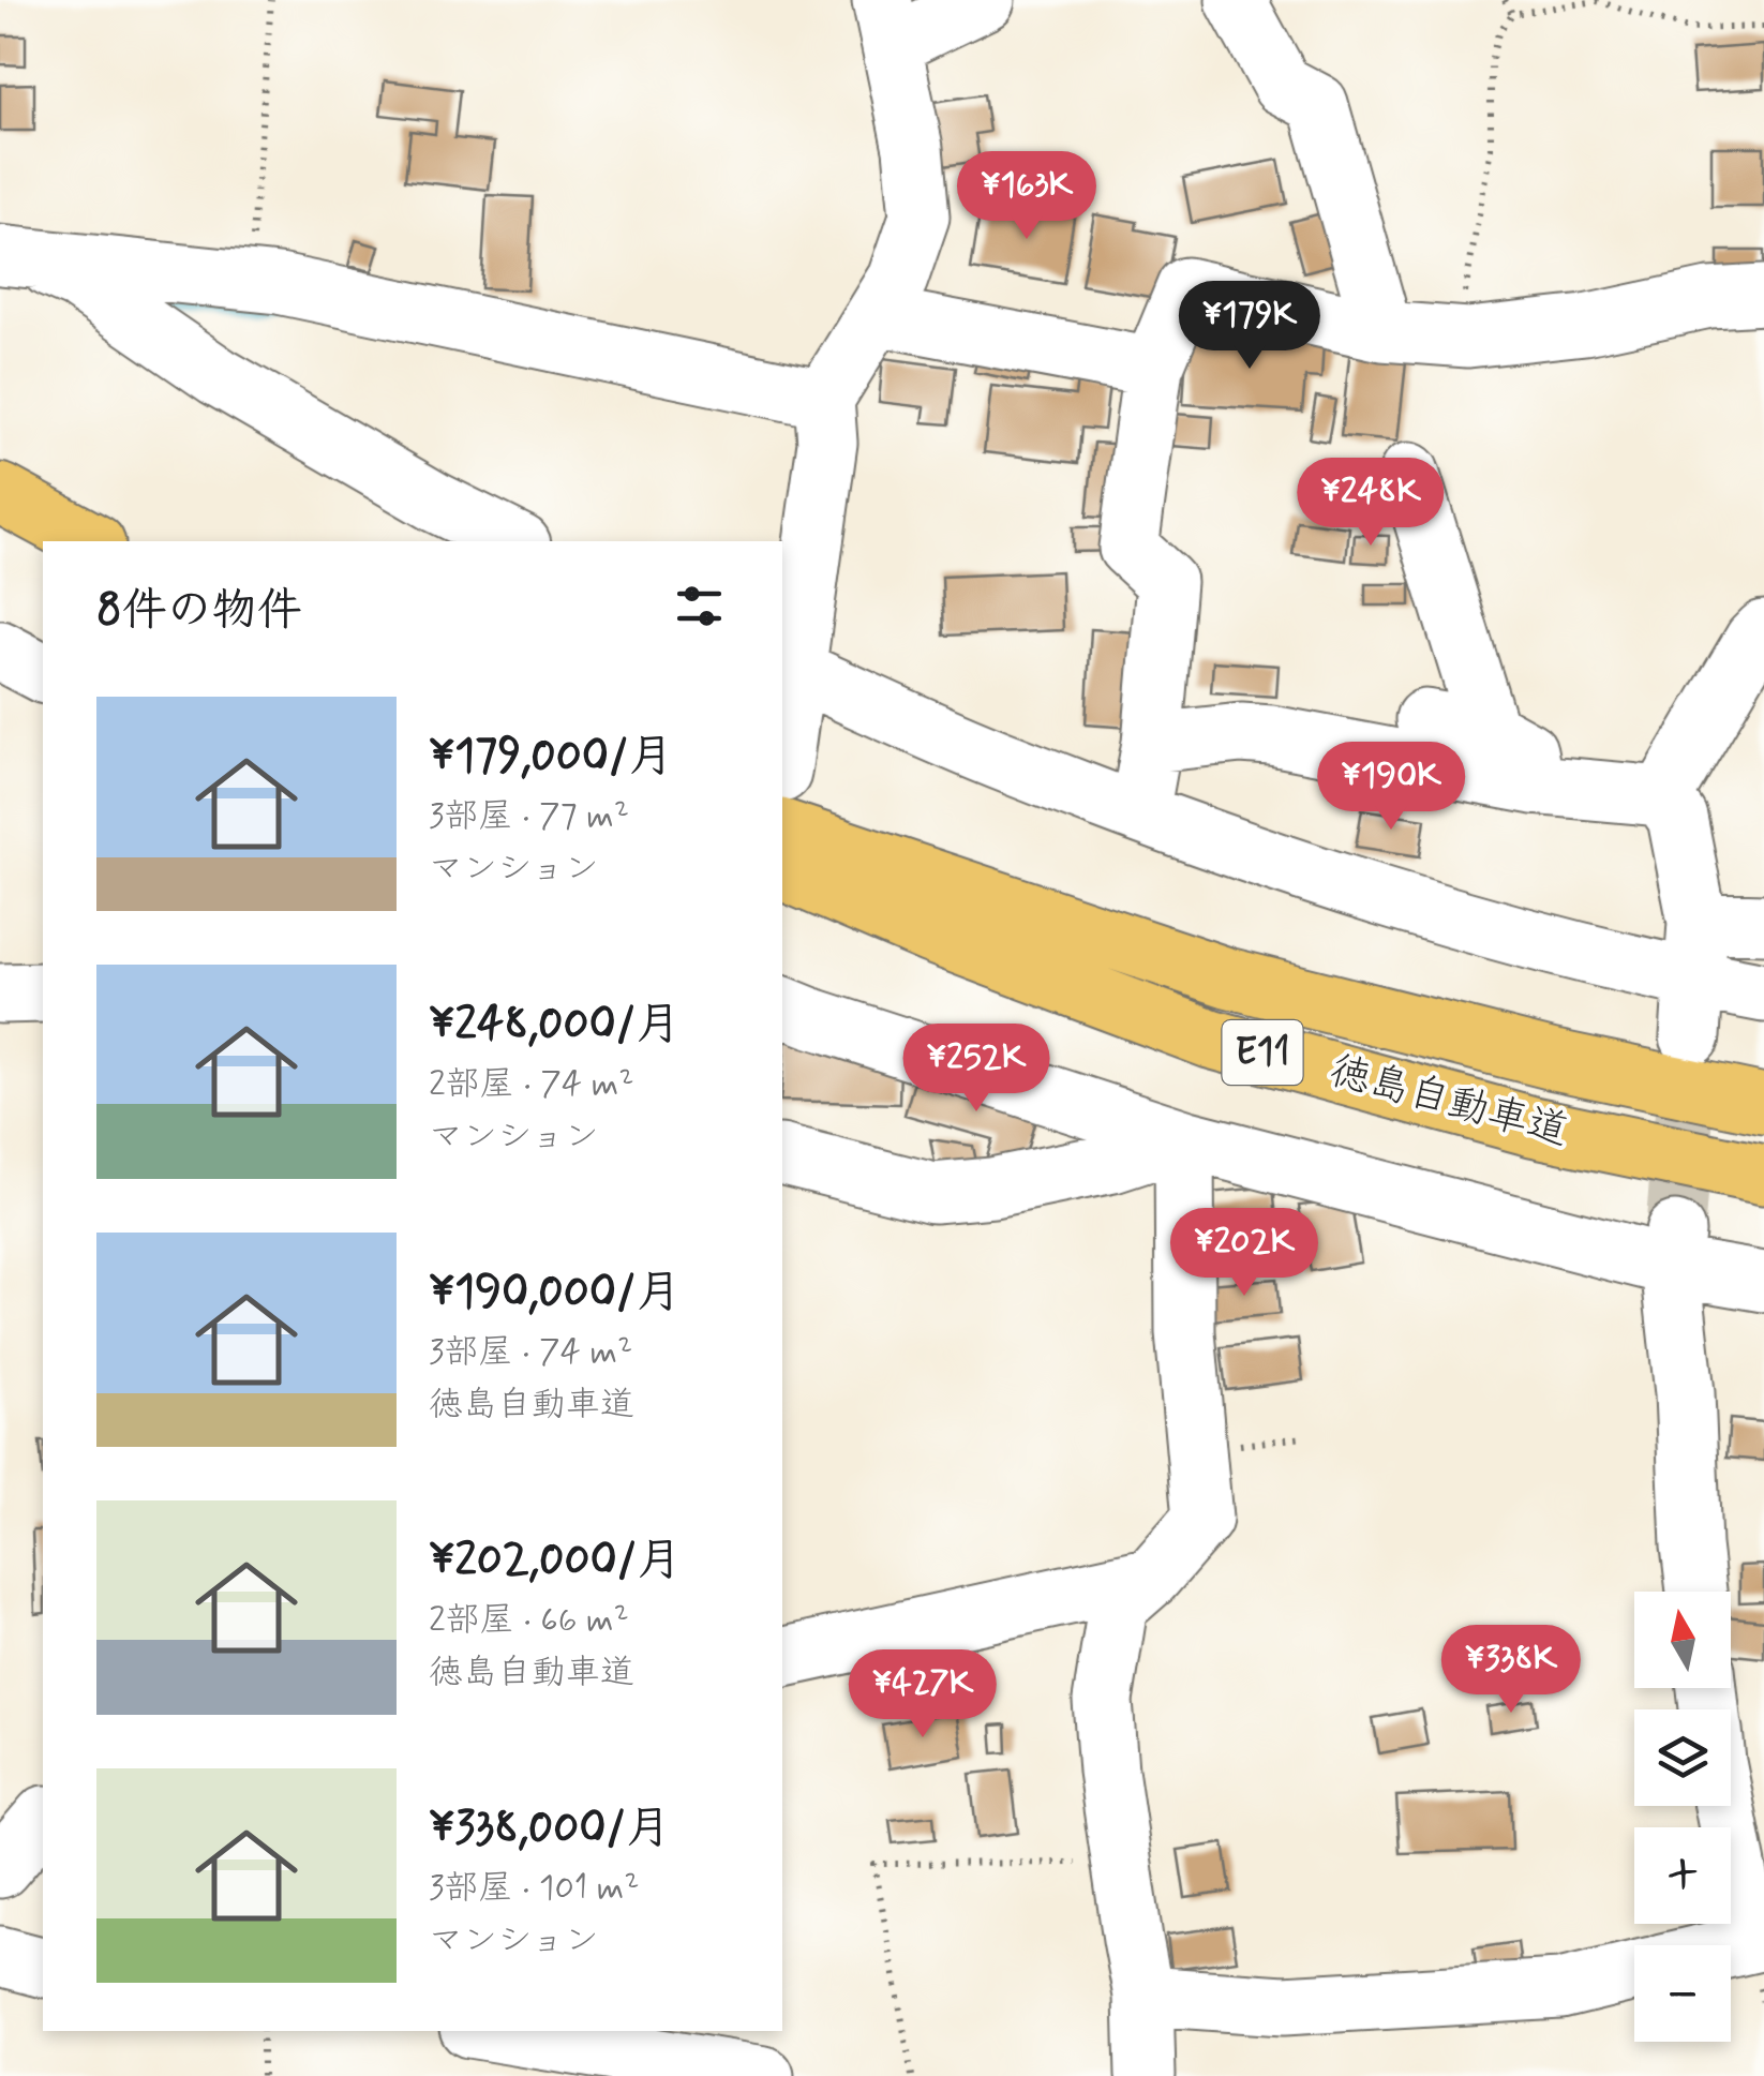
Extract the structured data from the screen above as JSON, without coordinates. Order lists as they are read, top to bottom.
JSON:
{
  "streets": {
    "highway": ["E11", "徳島自動車道"]
  },
  "north": "top",
  "page": {
    "price": [
      "¥163K",
      "¥179K",
      "¥248K",
      "¥190K",
      "¥252K",
      "¥202K",
      "¥338K",
      "¥427K"
    ],
    "heading": "8件の物件",
    "list": [
      {
        "name": "¥179,000/月",
        "note": "3部屋 · 77 m² · マンション"
      },
      {
        "name": "¥248,000/月",
        "note": "2部屋 · 74 m² · マンション"
      },
      {
        "name": "¥190,000/月",
        "note": "3部屋 · 74 m² · 徳島自動車道"
      },
      {
        "name": "¥202,000/月",
        "note": "2部屋 · 66 m² · 徳島自動車道"
      },
      {
        "name": "¥338,000/月",
        "note": "3部屋 · 101 m² · マンション"
      }
    ],
    "map_buttons": ["+", "−"]
  }
}
